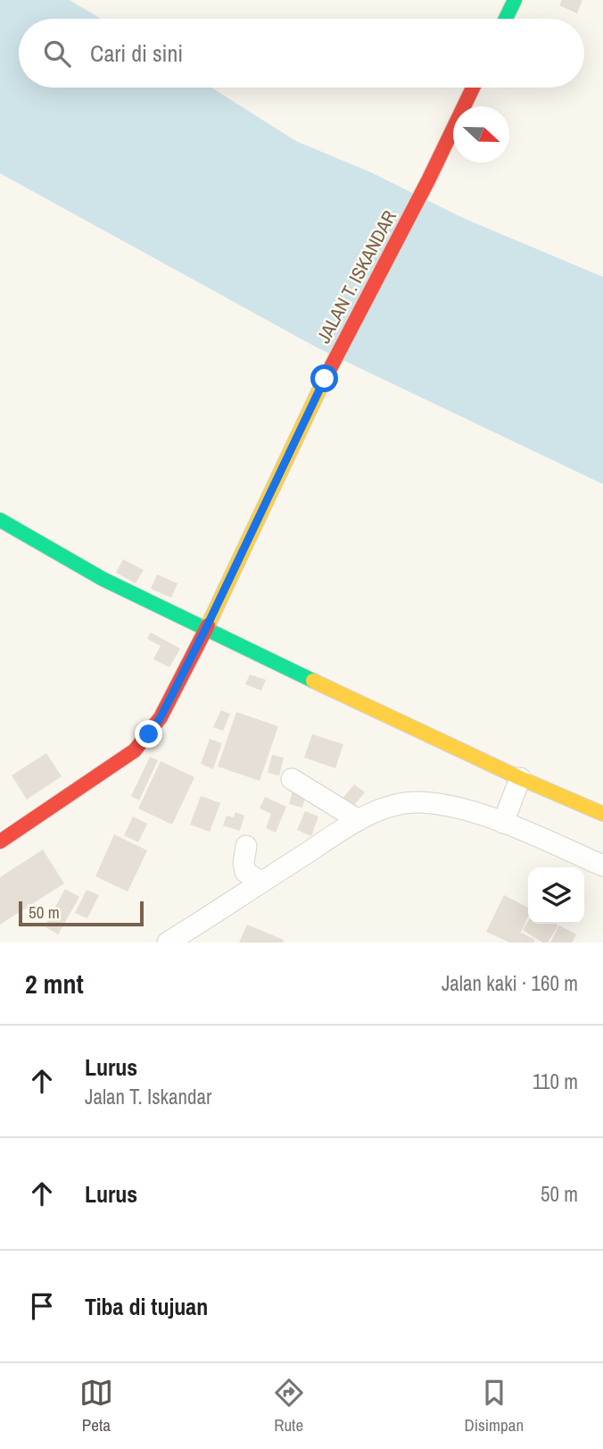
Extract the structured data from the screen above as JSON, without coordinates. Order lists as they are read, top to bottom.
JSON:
{
  "streets": {
    "street": ["JALAN T. ISKANDAR"]
  },
  "scale_bar": "50 m",
  "north": "right",
  "page": {
    "search": "Cari di sini",
    "scale": "50 m",
    "heading": ["2 mnt", "Jalan kaki · 160 m"],
    "list": [
      ["Lurus", "Jalan T. Iskandar", "110 m"],
      ["Lurus", "50 m"],
      "Tiba di tujuan"
    ],
    "nav": ["Peta", "Rute", "Disimpan"]
  }
}
